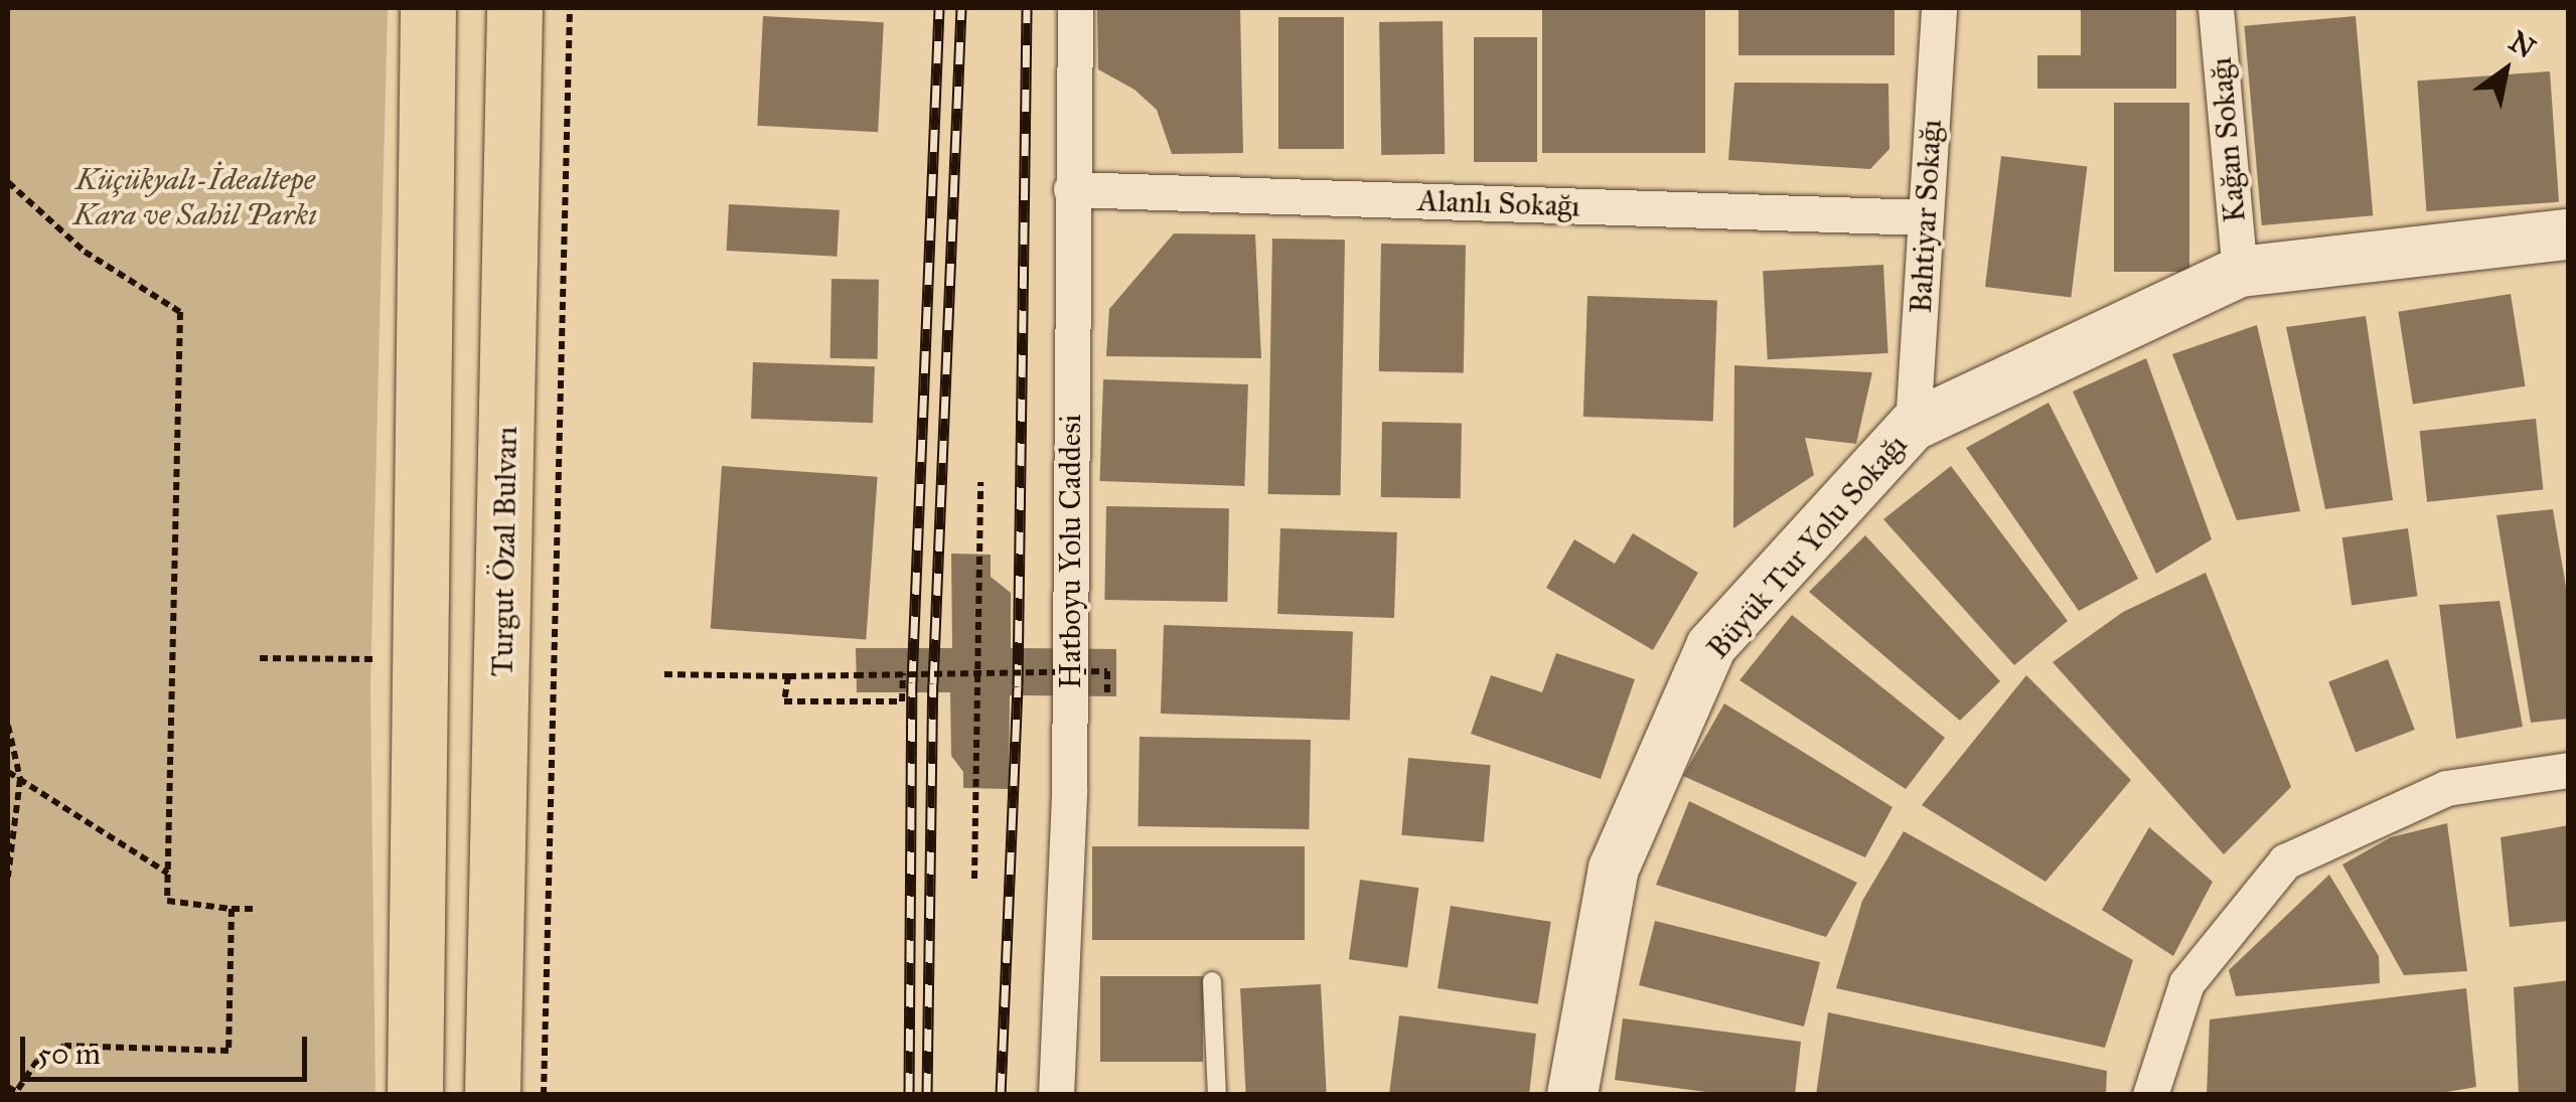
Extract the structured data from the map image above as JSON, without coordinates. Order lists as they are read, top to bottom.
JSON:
{
  "streets": {
    "highway": ["Turgut Özal Bulvarı"],
    "street": [
      "Kağan Sokağı",
      "Alanlı Sokağı",
      "Bahtiyar Sokağı",
      "Büyük Tur Yolu Sokağı",
      "Hatboyu Yolu Caddesi"
    ]
  },
  "crossings": [
    ["Kağan Sokağı", "Büyük Tur Yolu Sokağı"],
    ["Alanlı Sokağı", "Bahtiyar Sokağı"],
    ["Alanlı Sokağı", "Hatboyu Yolu Caddesi"],
    ["Bahtiyar Sokağı", "Büyük Tur Yolu Sokağı"]
  ],
  "parks": ["Küçükyalı-İdealtepe Kara ve Sahil Parkı"],
  "scale_bar": "50 m",
  "north": "top right"
}
